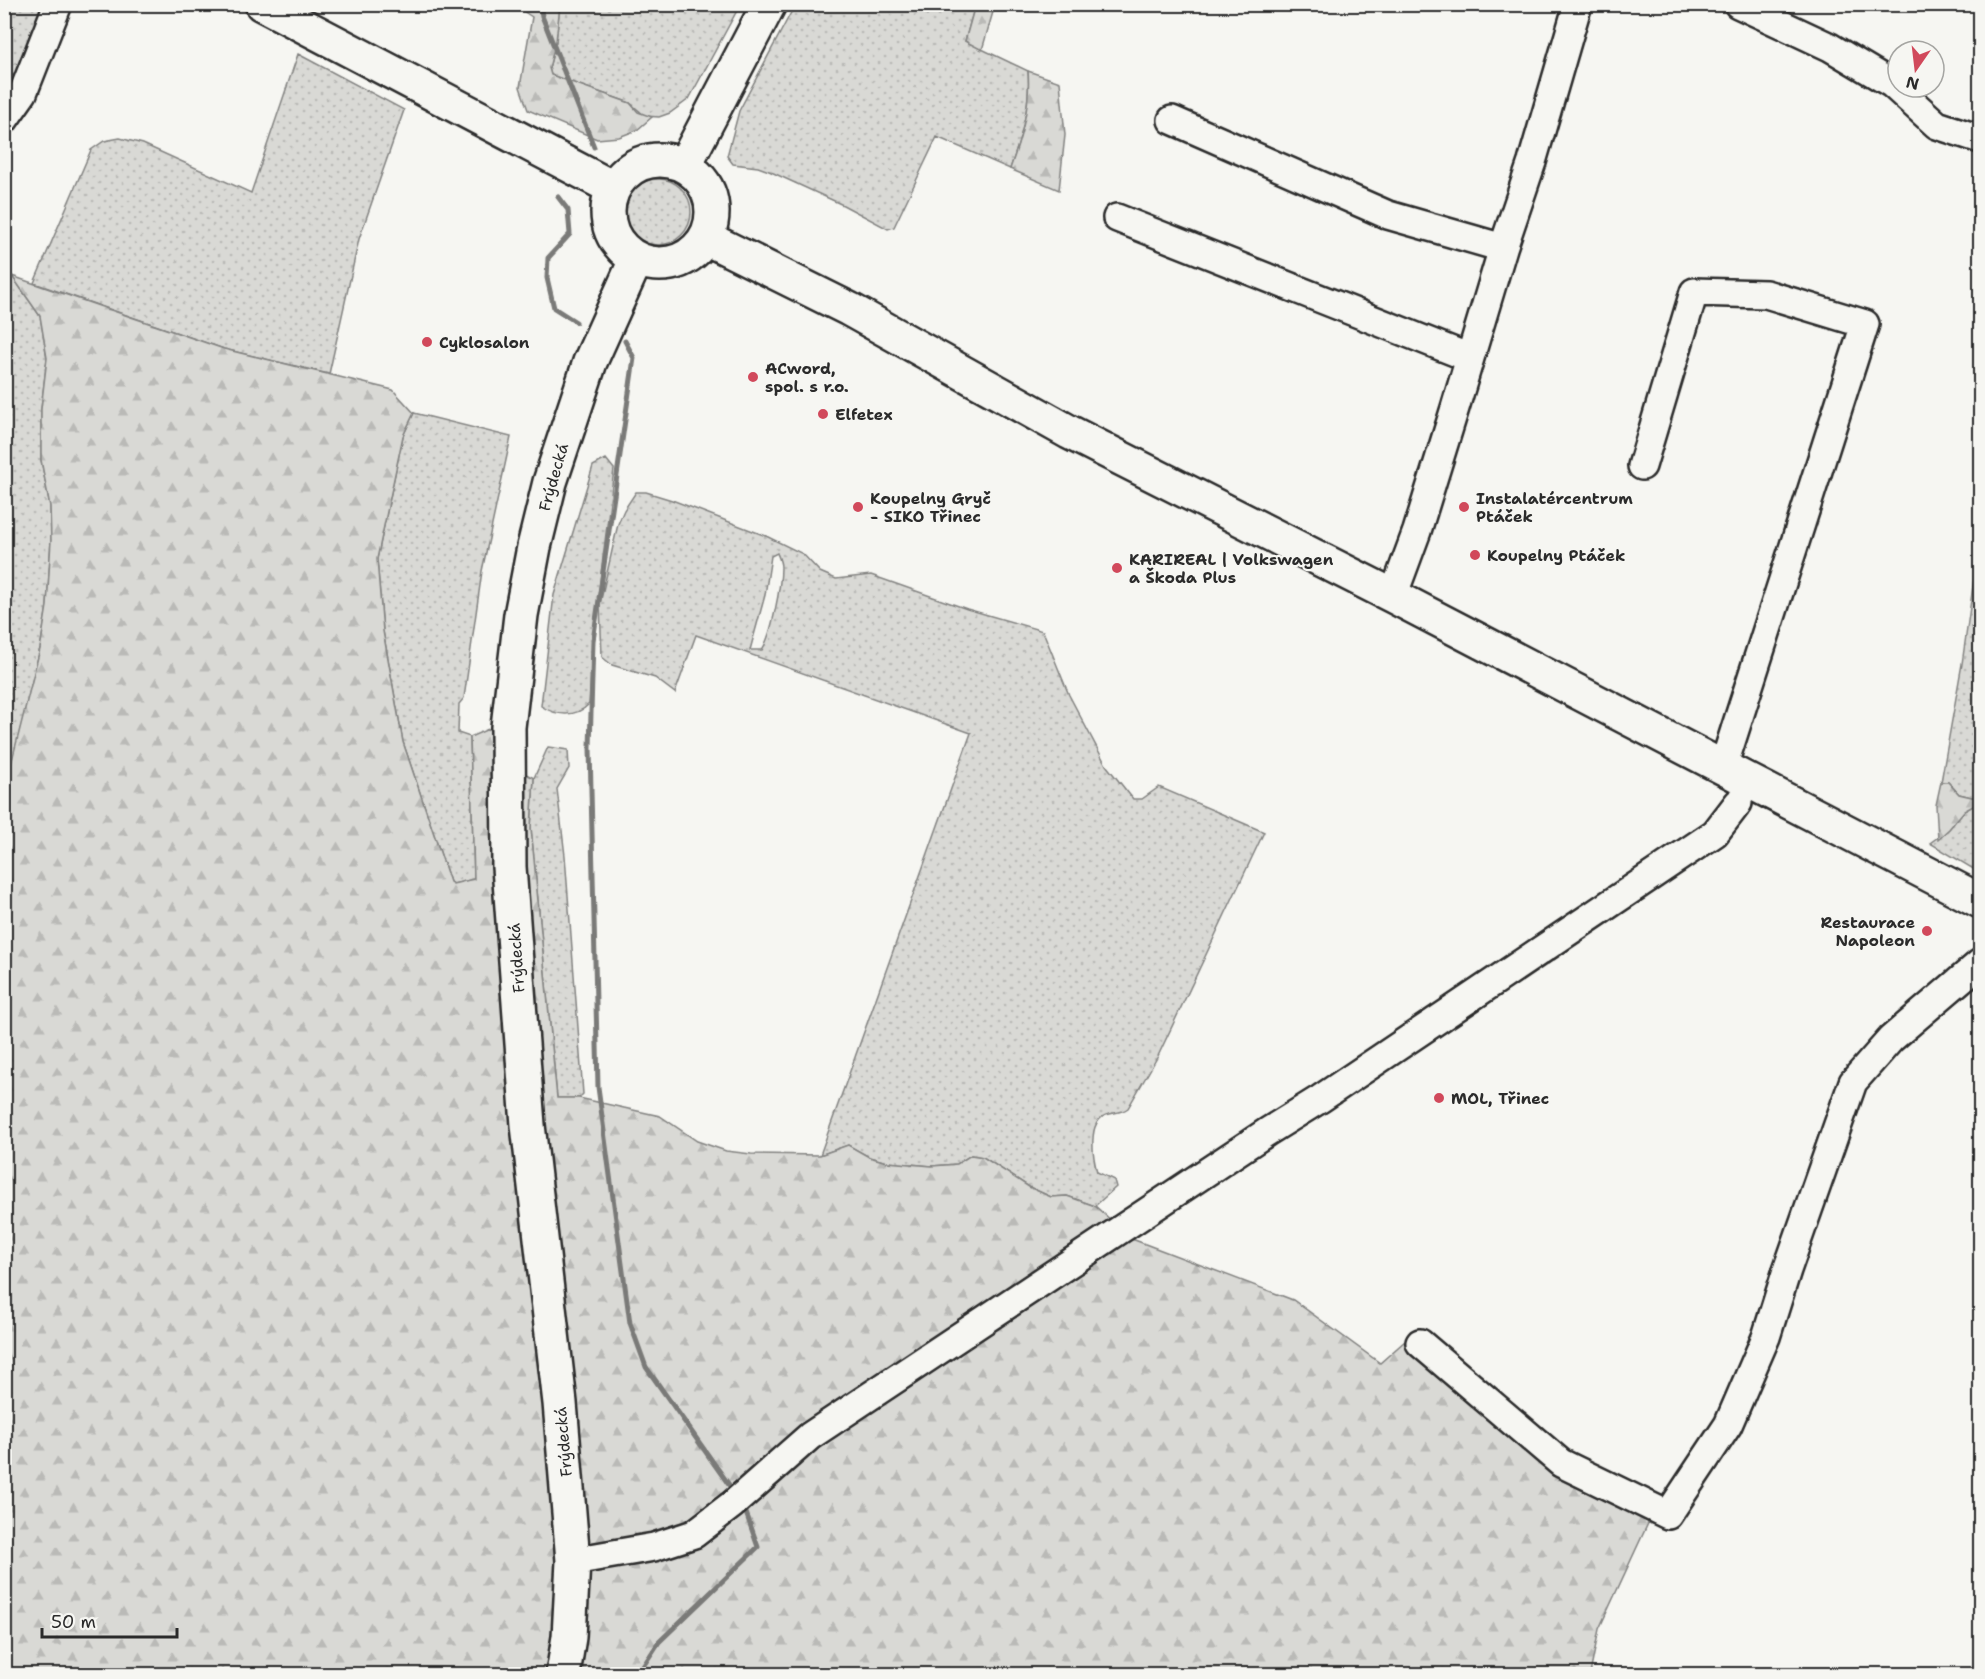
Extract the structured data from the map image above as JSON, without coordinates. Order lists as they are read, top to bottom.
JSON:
{
  "streets": {
    "main road": ["Frýdecká"]
  },
  "places": [
    "Cyklosalon",
    "ACword, spol. s r.o.",
    "Elfetex",
    "Koupelny Gryč - SIKO Třinec",
    "Instalatércentrum Ptáček",
    "Koupelny Ptáček",
    "KARIREAL | Volkswagen a Škoda Plus",
    "Restaurace Napoleon",
    "MOL, Třinec"
  ],
  "scale_bar": "50 m",
  "north": "bottom"
}
